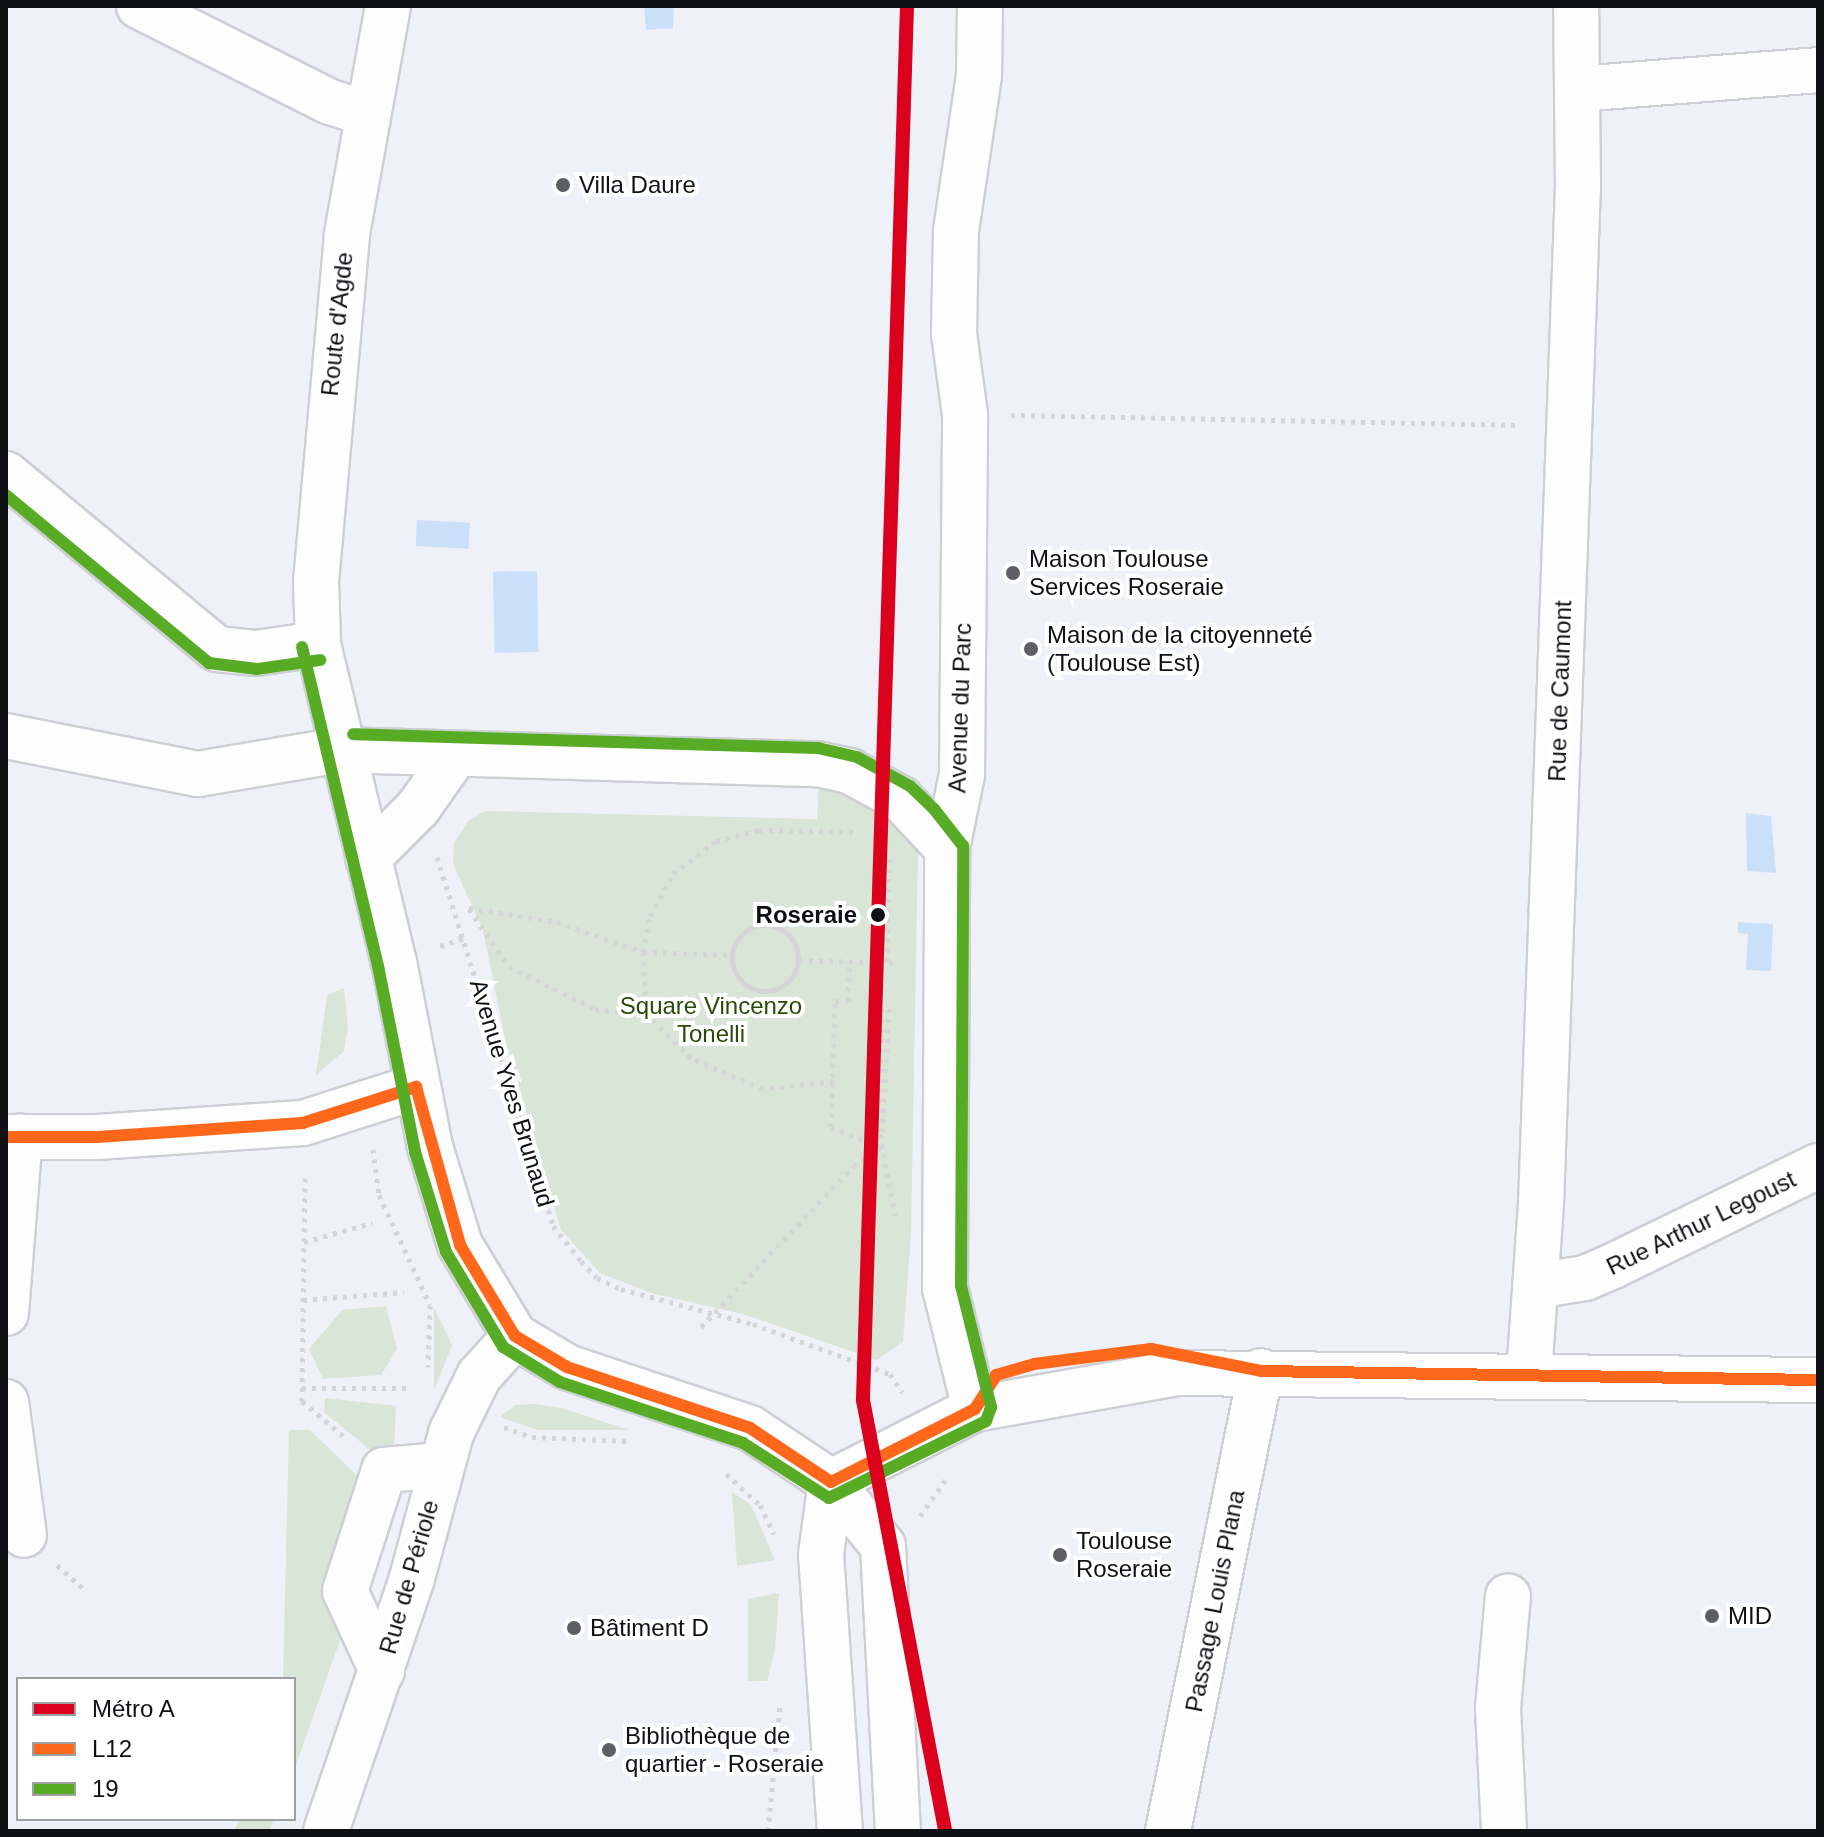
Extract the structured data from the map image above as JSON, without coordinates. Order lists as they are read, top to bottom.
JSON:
{
  "streets": {
    "street": [
      "Route d'Agde",
      "Rue de Caumont",
      "Avenue du Parc",
      "Rue Arthur Legoust",
      "Rue de Périole",
      "Passage Louis Plana"
    ],
    "path": ["Avenue Yves Brunaud"]
  },
  "crossings": [
    ["Rue de Caumont", "Rue Arthur Legoust"]
  ],
  "parks": ["Square Vincenzo Tonelli"],
  "places": [
    "Villa Daure",
    "Maison Toulouse Services Roseraie",
    "Maison de la citoyenneté (Toulouse Est)",
    "Roseraie",
    "Toulouse Roseraie",
    "MID",
    "Bâtiment D",
    "Bibliothèque de quartier - Roseraie"
  ],
  "lines": ["metro line A", "transit line 19", "transit line L12"],
  "legend": ["Métro A", "L12", "19"]
}
